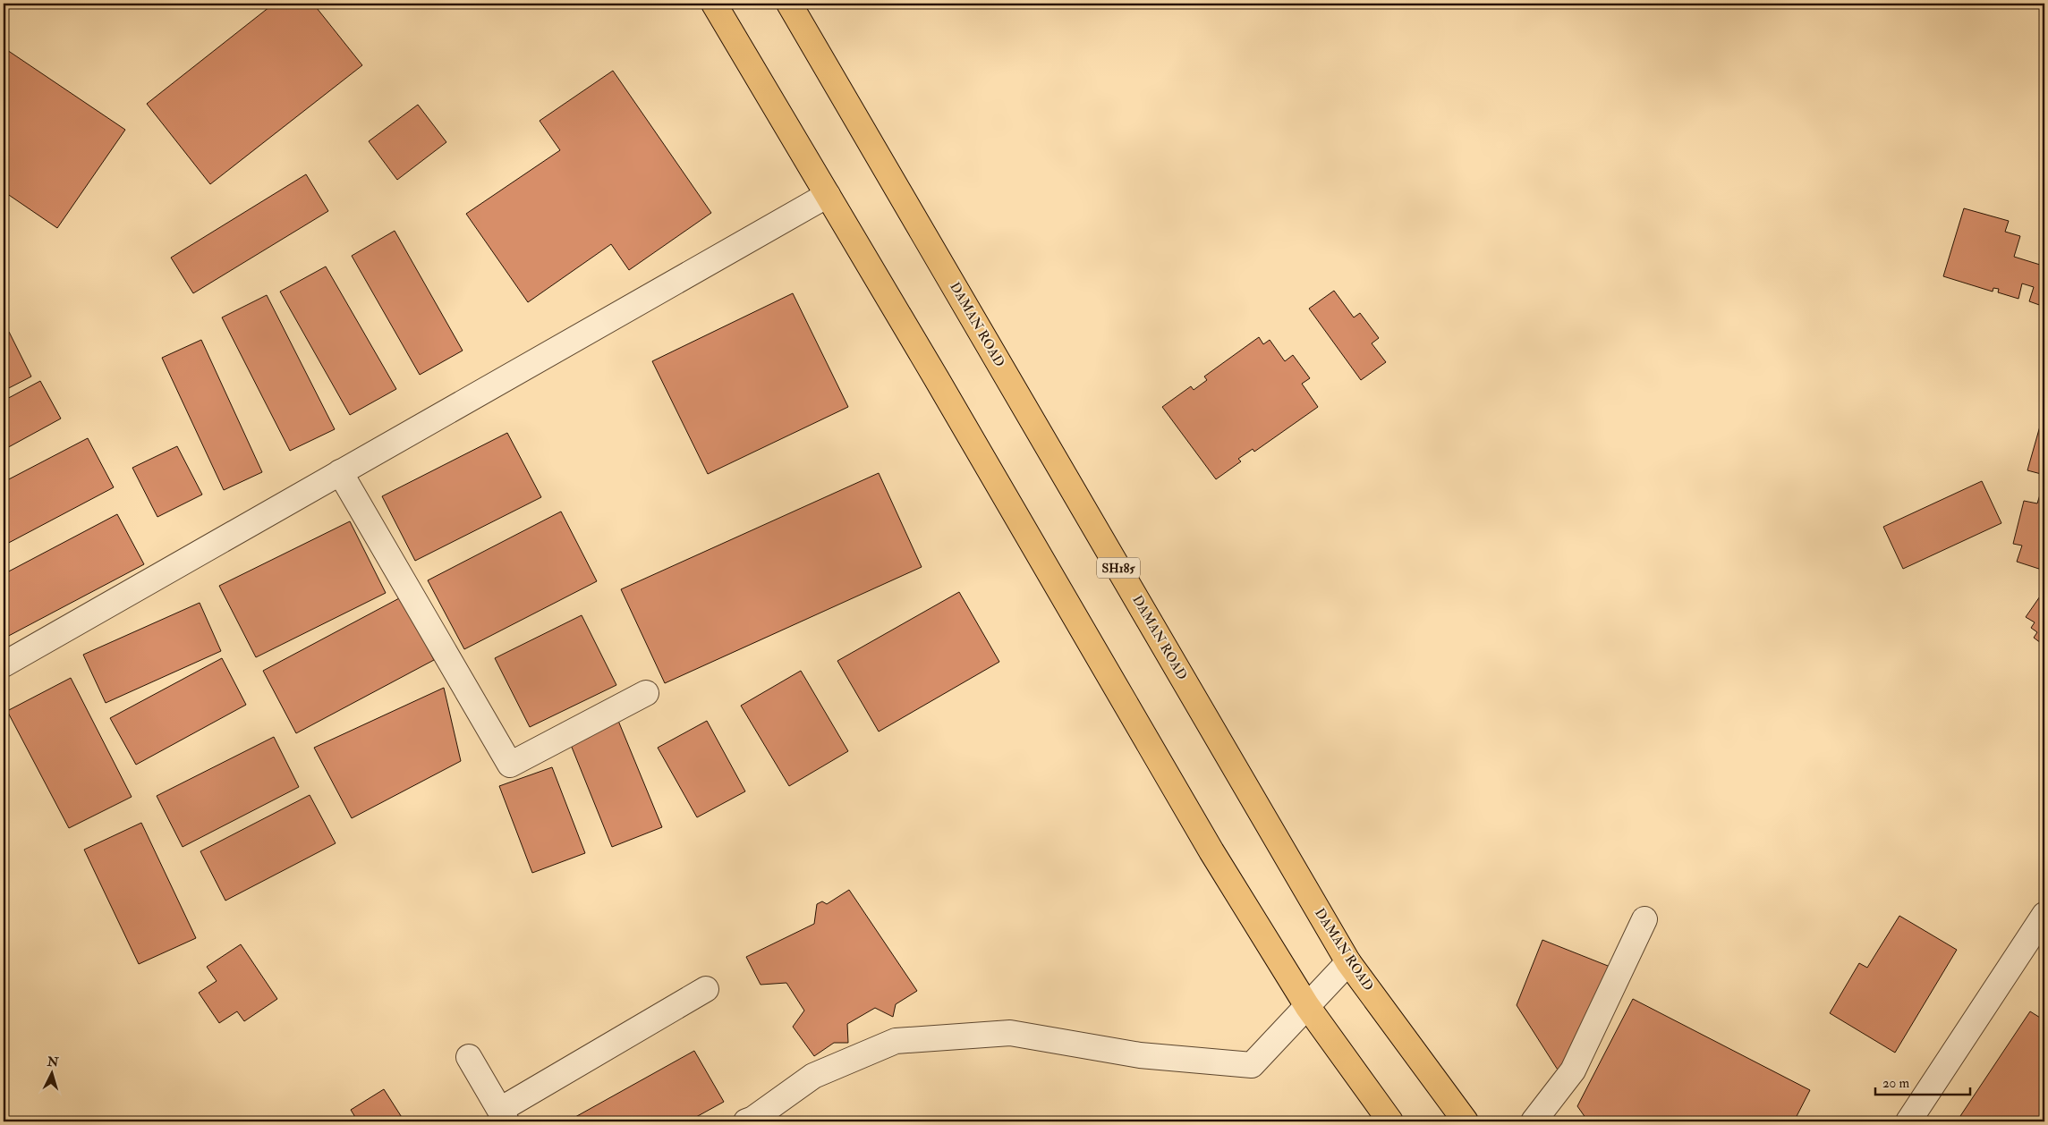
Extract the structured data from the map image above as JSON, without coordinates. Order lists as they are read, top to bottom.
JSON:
{
  "streets": {
    "main road": ["DAMAN ROAD", "SH185"]
  },
  "scale_bar": "20 m",
  "north": "top"
}
